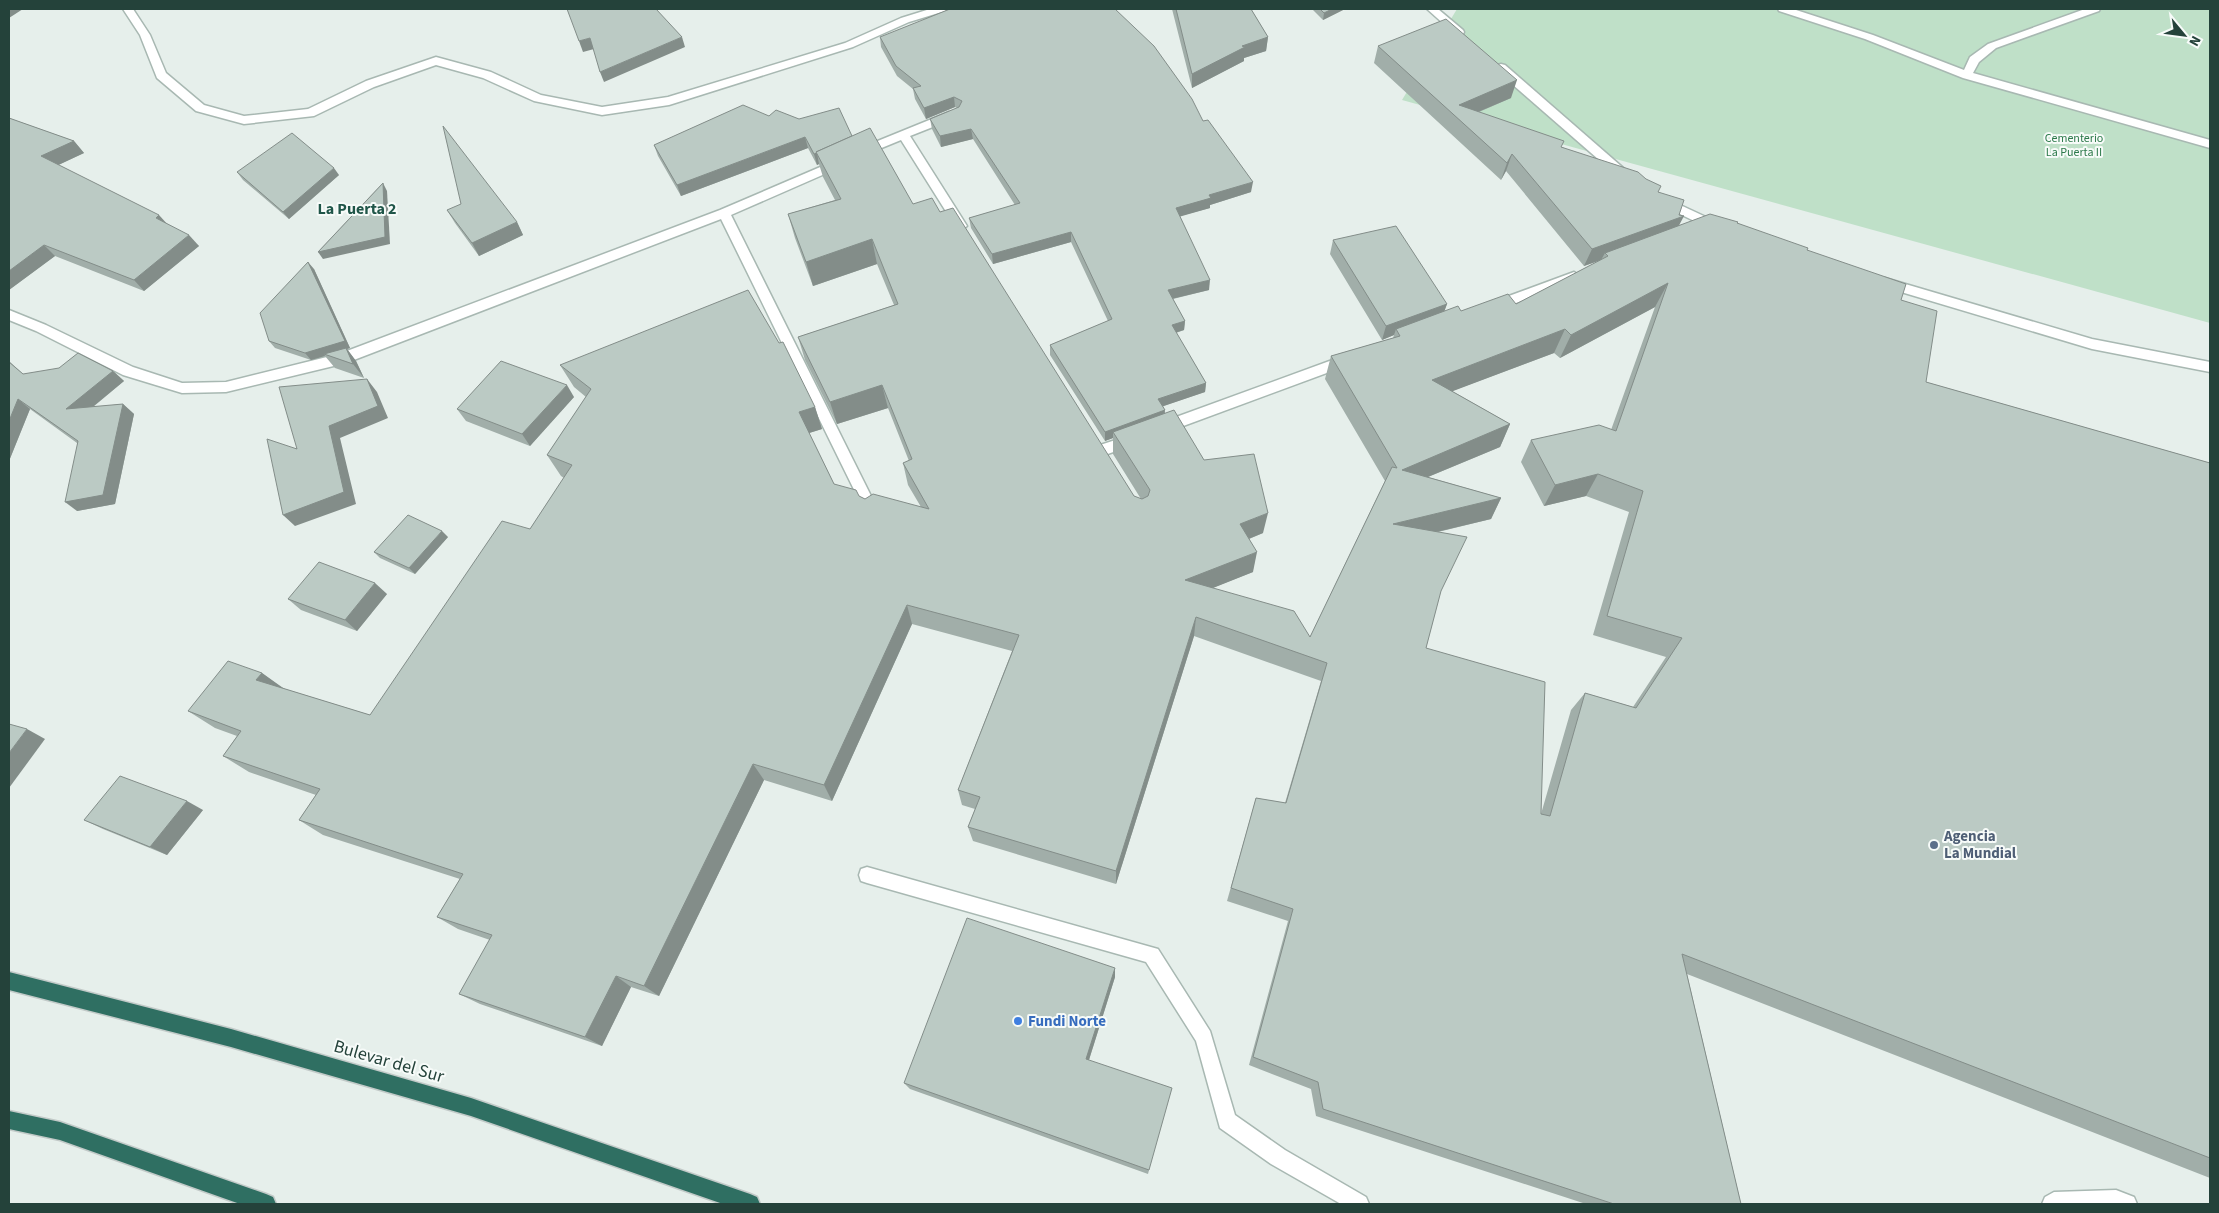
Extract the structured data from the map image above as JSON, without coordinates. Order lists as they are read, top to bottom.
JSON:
{
  "streets": {
    "highway": ["Bulevar del Sur"]
  },
  "districts": ["La Puerta 2"],
  "parks": ["Cementerio La Puerta II"],
  "places": ["Agencia La Mundial", "Fundi Norte"],
  "north": "bottom right"
}
